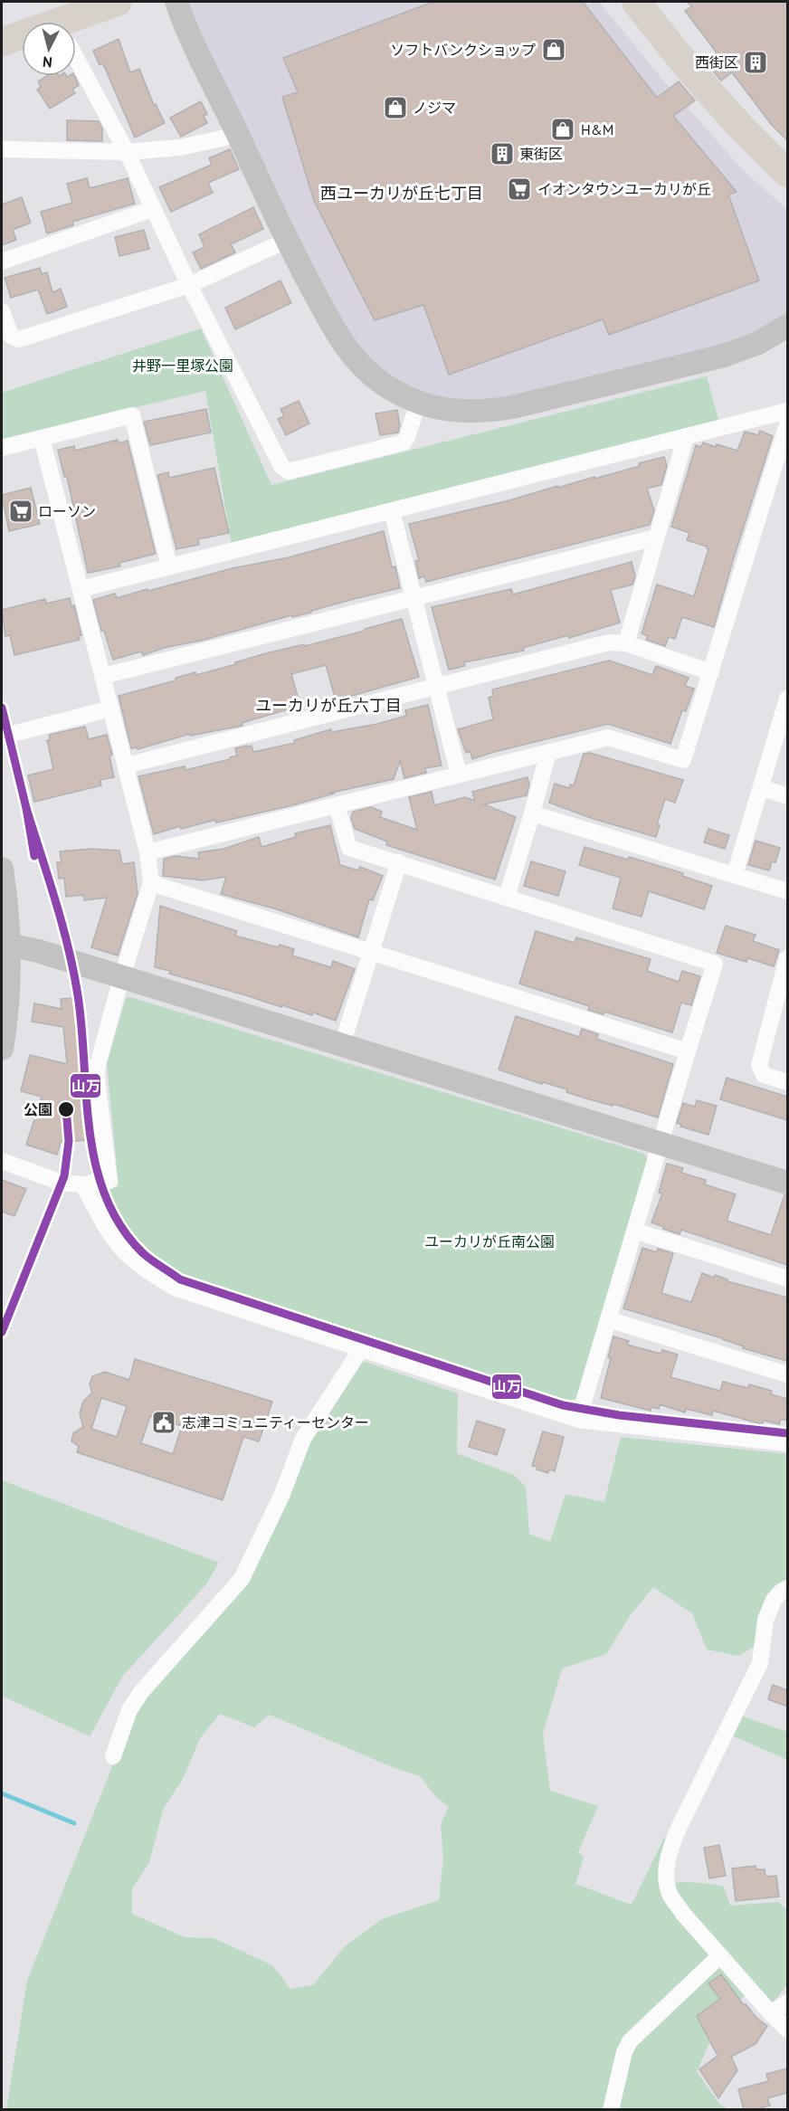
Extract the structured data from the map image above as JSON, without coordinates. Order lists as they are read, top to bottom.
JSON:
{
  "districts": ["西ユーカリが丘七丁目", "ユーカリが丘六丁目"],
  "parks": ["井野一里塚公園", "ユーカリが丘南公園"],
  "places": {
    "shop": ["ソフトバンクショップ", "ノジマ", "H&M"],
    "building": ["西街区", "東街区"],
    "supermarket": ["イオンタウンユーカリが丘", "ローソン"],
    "other": ["公園"],
    "public building": ["志津コミュニティーセンター"]
  },
  "lines": ["transit line 山万"],
  "north": "bottom"
}
